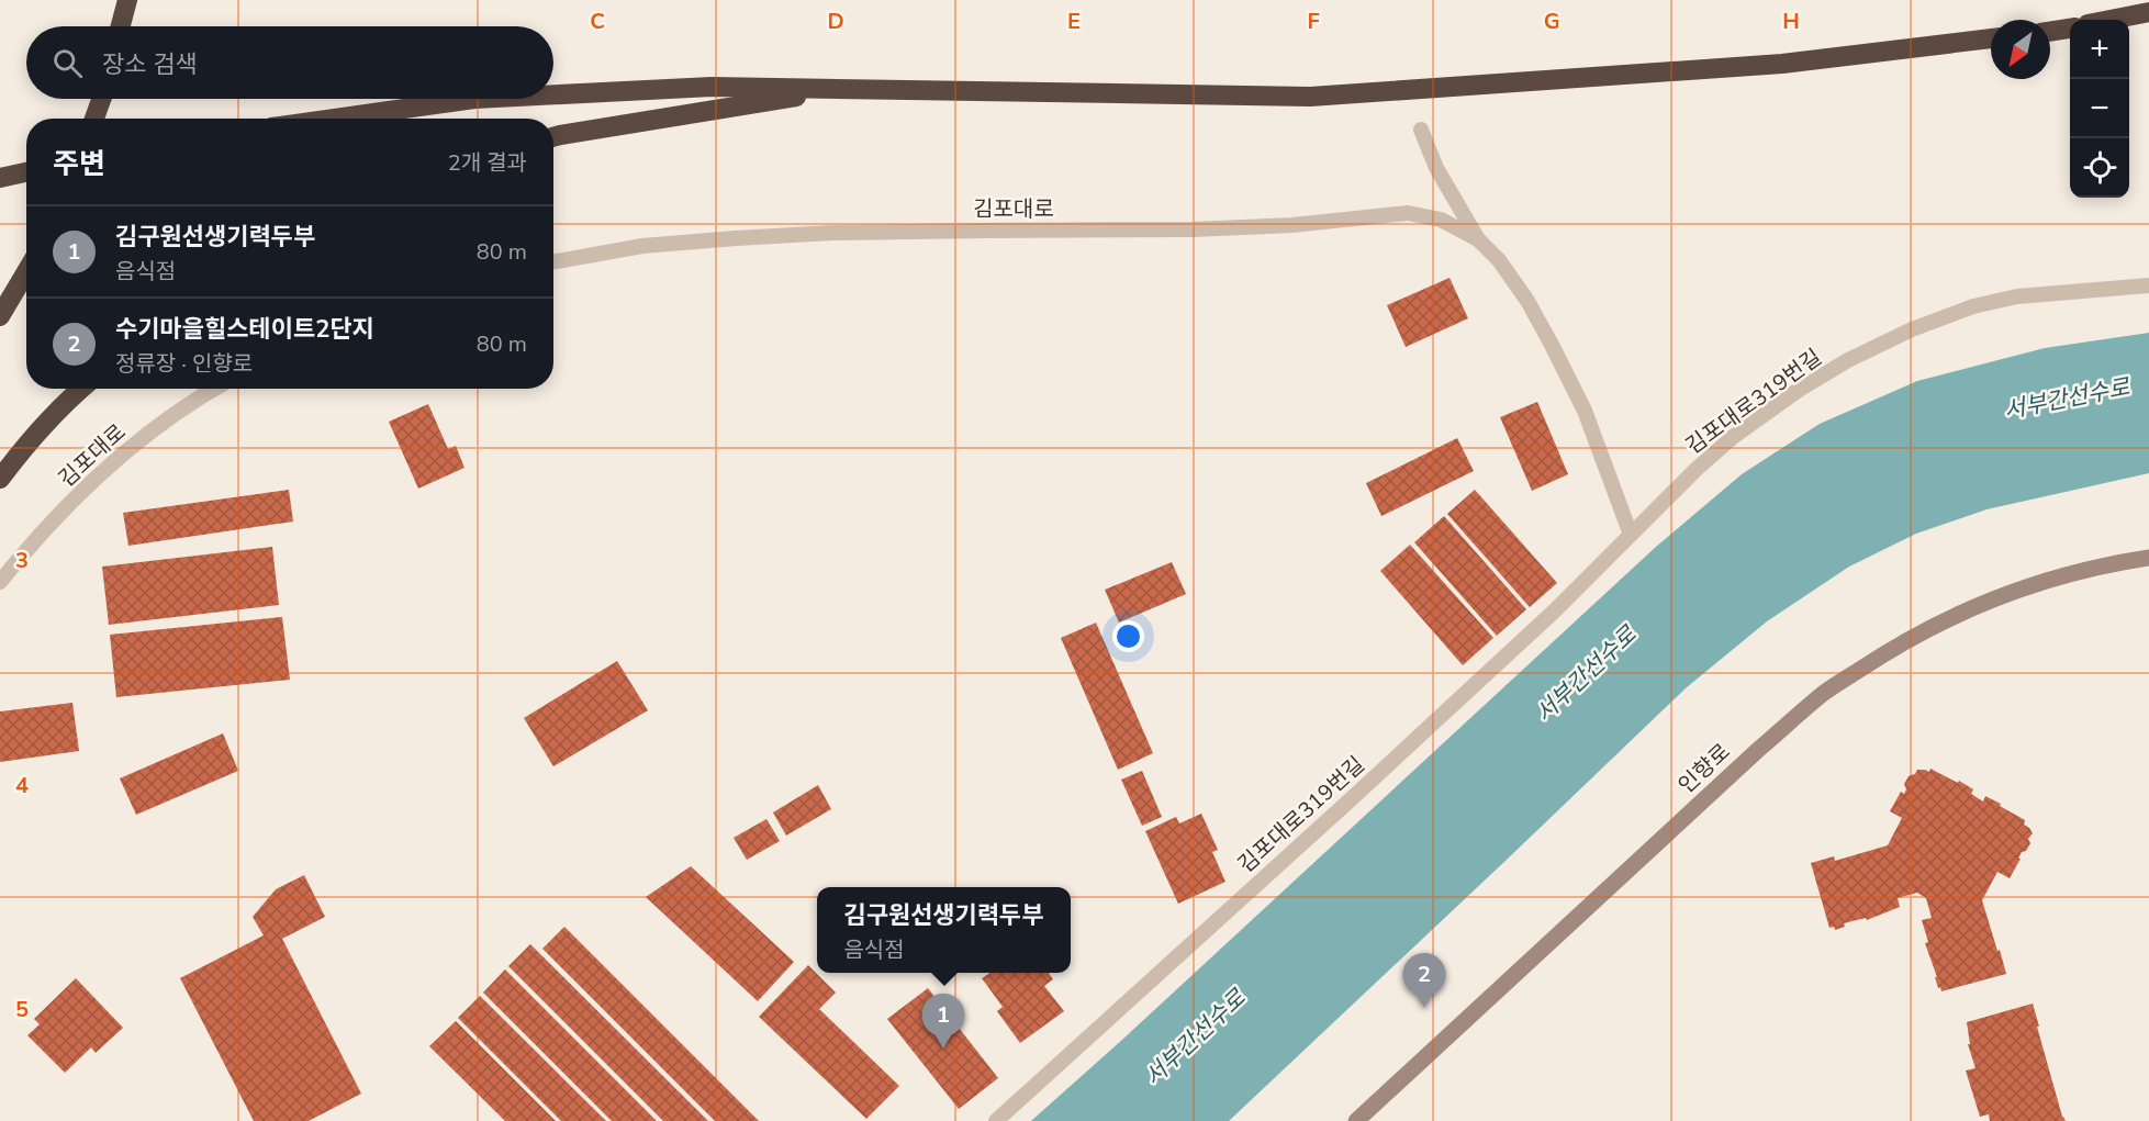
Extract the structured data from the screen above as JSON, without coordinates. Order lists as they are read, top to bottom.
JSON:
{
  "streets": {
    "street": ["인향로"],
    "lane": ["김포대로", "김포대로319번길"]
  },
  "water": ["서부간선수로"],
  "north": "bottom left",
  "page": {
    "map_buttons": ["+", "−"],
    "search": "장소 검색",
    "heading": ["주변", "2개 결과"],
    "list": [
      {
        "mark": "1",
        "name": "김구원선생기력두부",
        "note": "음식점",
        "value": "80 m"
      },
      {
        "mark": "2",
        "name": "수기마을힐스테이트2단지",
        "note": "정류장 · 인향로",
        "value": "80 m"
      }
    ],
    "popup": ["김구원선생기력두부", "음식점"],
    "pins": ["2", "1"]
  },
  "grid": {
    "columns": [
      "C",
      "D",
      "E",
      "F",
      "G",
      "H"
    ],
    "rows": ["3", "4", "5"]
  }
}
